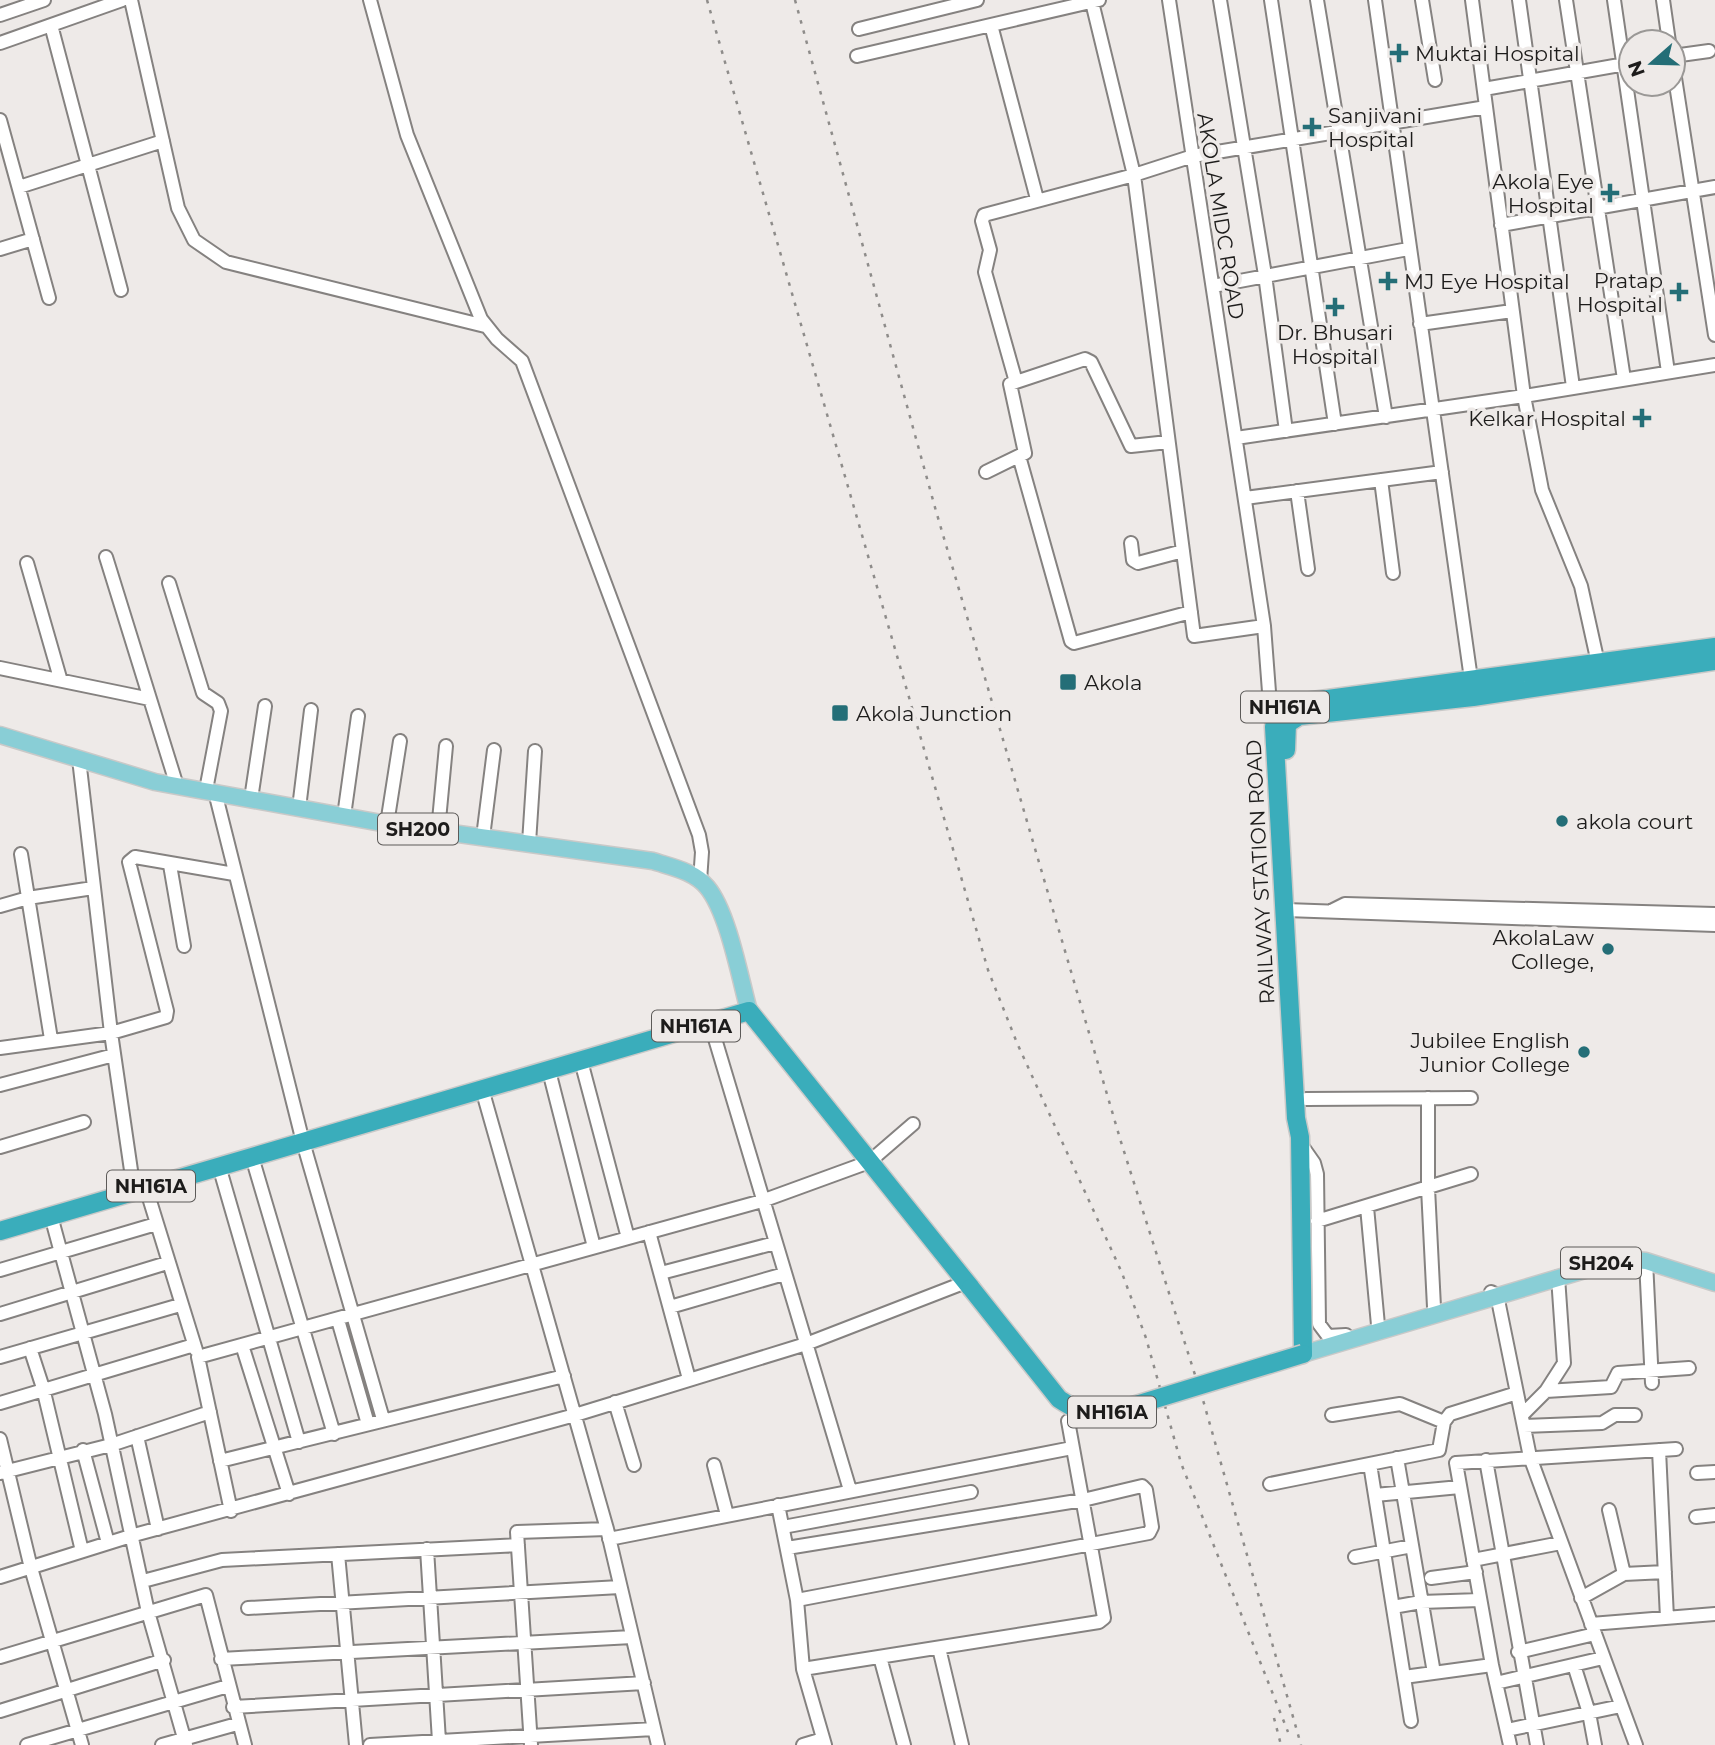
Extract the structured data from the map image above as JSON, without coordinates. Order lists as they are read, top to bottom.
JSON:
{
  "streets": {
    "highway": ["NH161A", "RAILWAY STATION ROAD"],
    "main road": ["SH200", "SH204"],
    "street": ["AKOLA MIDC ROAD"]
  },
  "crossings": [
    ["AKOLA MIDC ROAD", "RAILWAY STATION ROAD"],
    ["NH161A", "RAILWAY STATION ROAD"],
    ["NH161A", "SH204"],
    ["RAILWAY STATION ROAD", "SH204"]
  ],
  "places": {
    "health": [
      "Muktai Hospital",
      "Sanjivani Hospital",
      "Akola Eye Hospital",
      "MJ Eye Hospital",
      "Pratap Hospital",
      "Dr. Bhusari Hospital",
      "Kelkar Hospital"
    ],
    "transit": ["Akola", "Akola Junction"],
    "other": ["akola court", "AkolaLaw College,", "Jubilee English Junior College"]
  },
  "north": "left"
}
